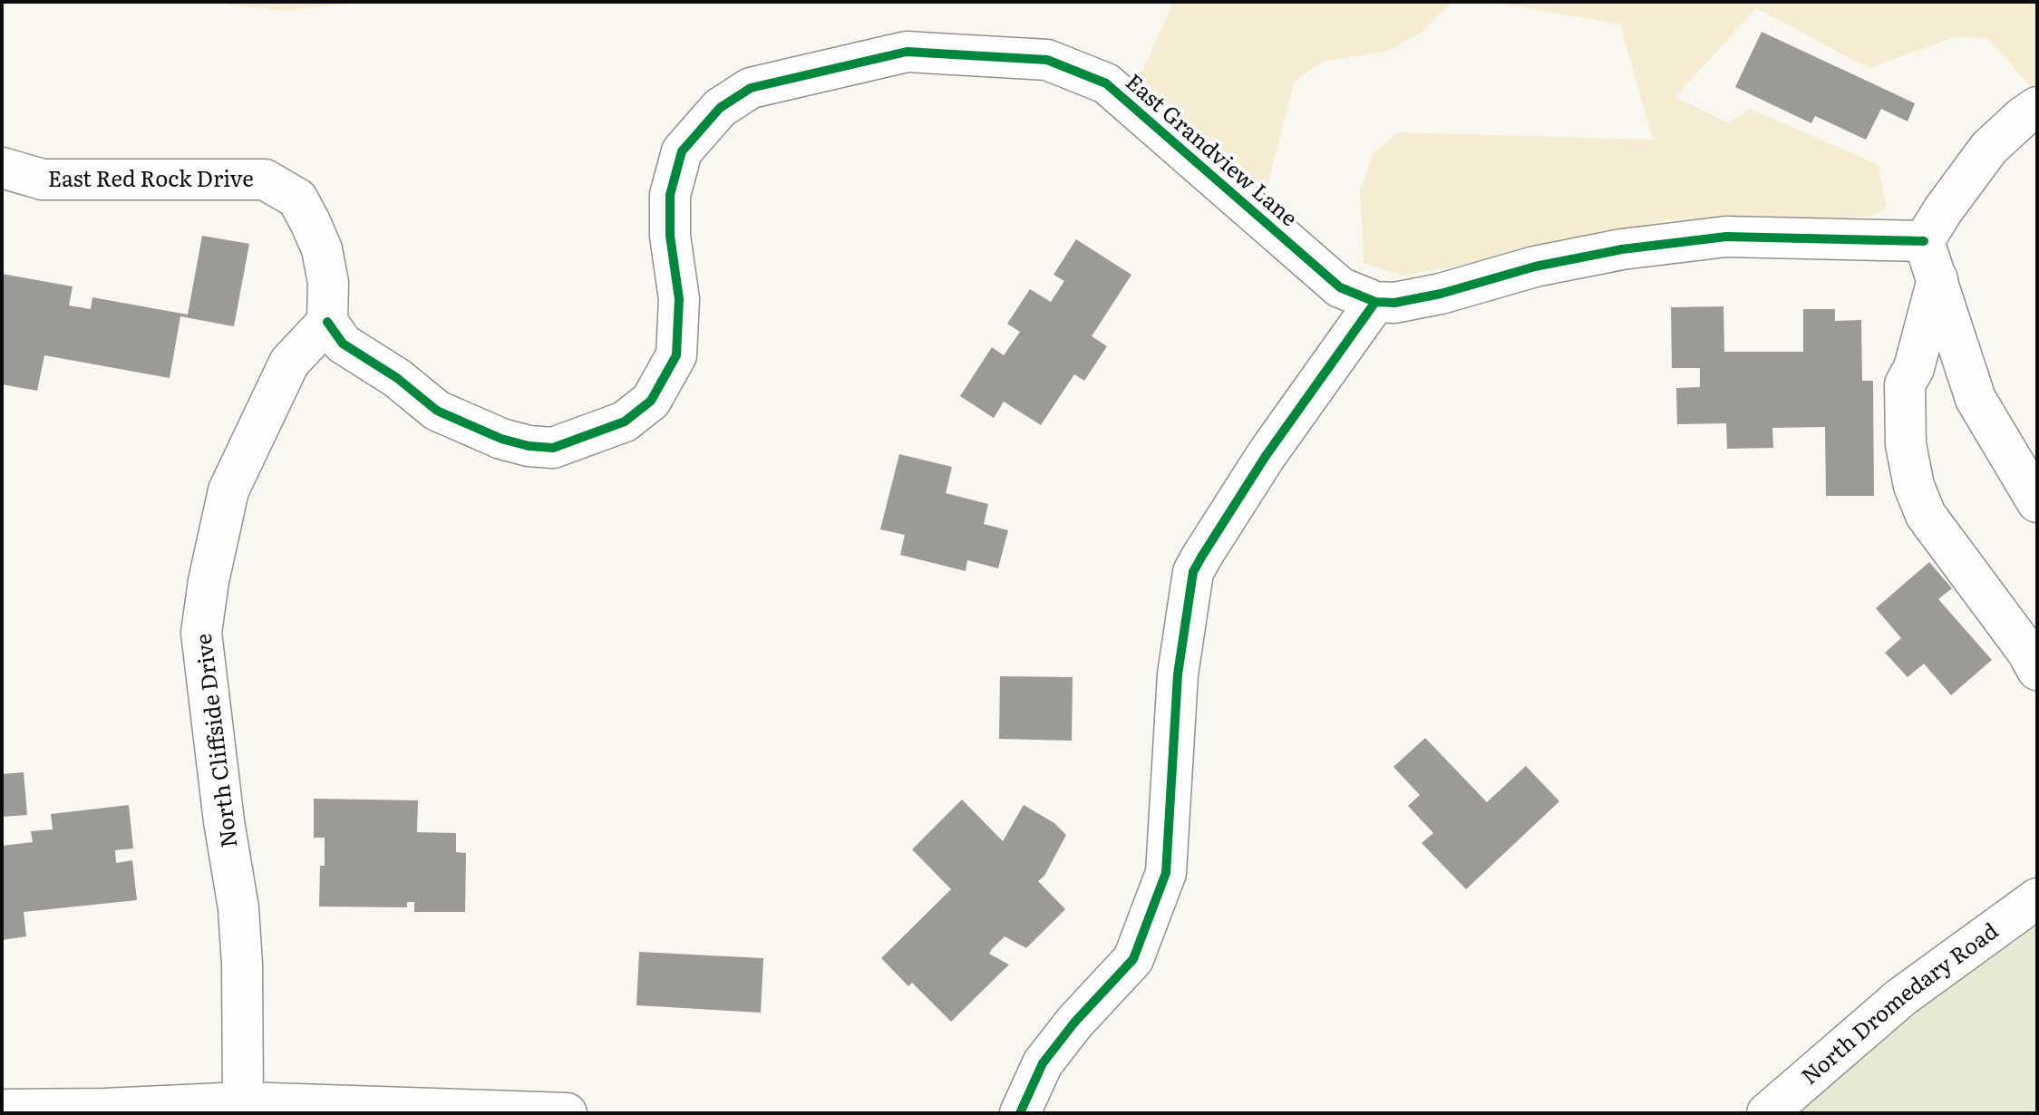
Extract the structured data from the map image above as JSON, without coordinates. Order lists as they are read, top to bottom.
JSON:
{
  "streets": {
    "street": [
      "East Grandview Lane",
      "East Red Rock Drive",
      "North Cliffside Drive",
      "North Dromedary Road"
    ]
  },
  "crossings": [
    ["East Grandview Lane", "East Red Rock Drive"],
    ["East Grandview Lane", "North Cliffside Drive"],
    ["East Red Rock Drive", "North Cliffside Drive"]
  ]
}
